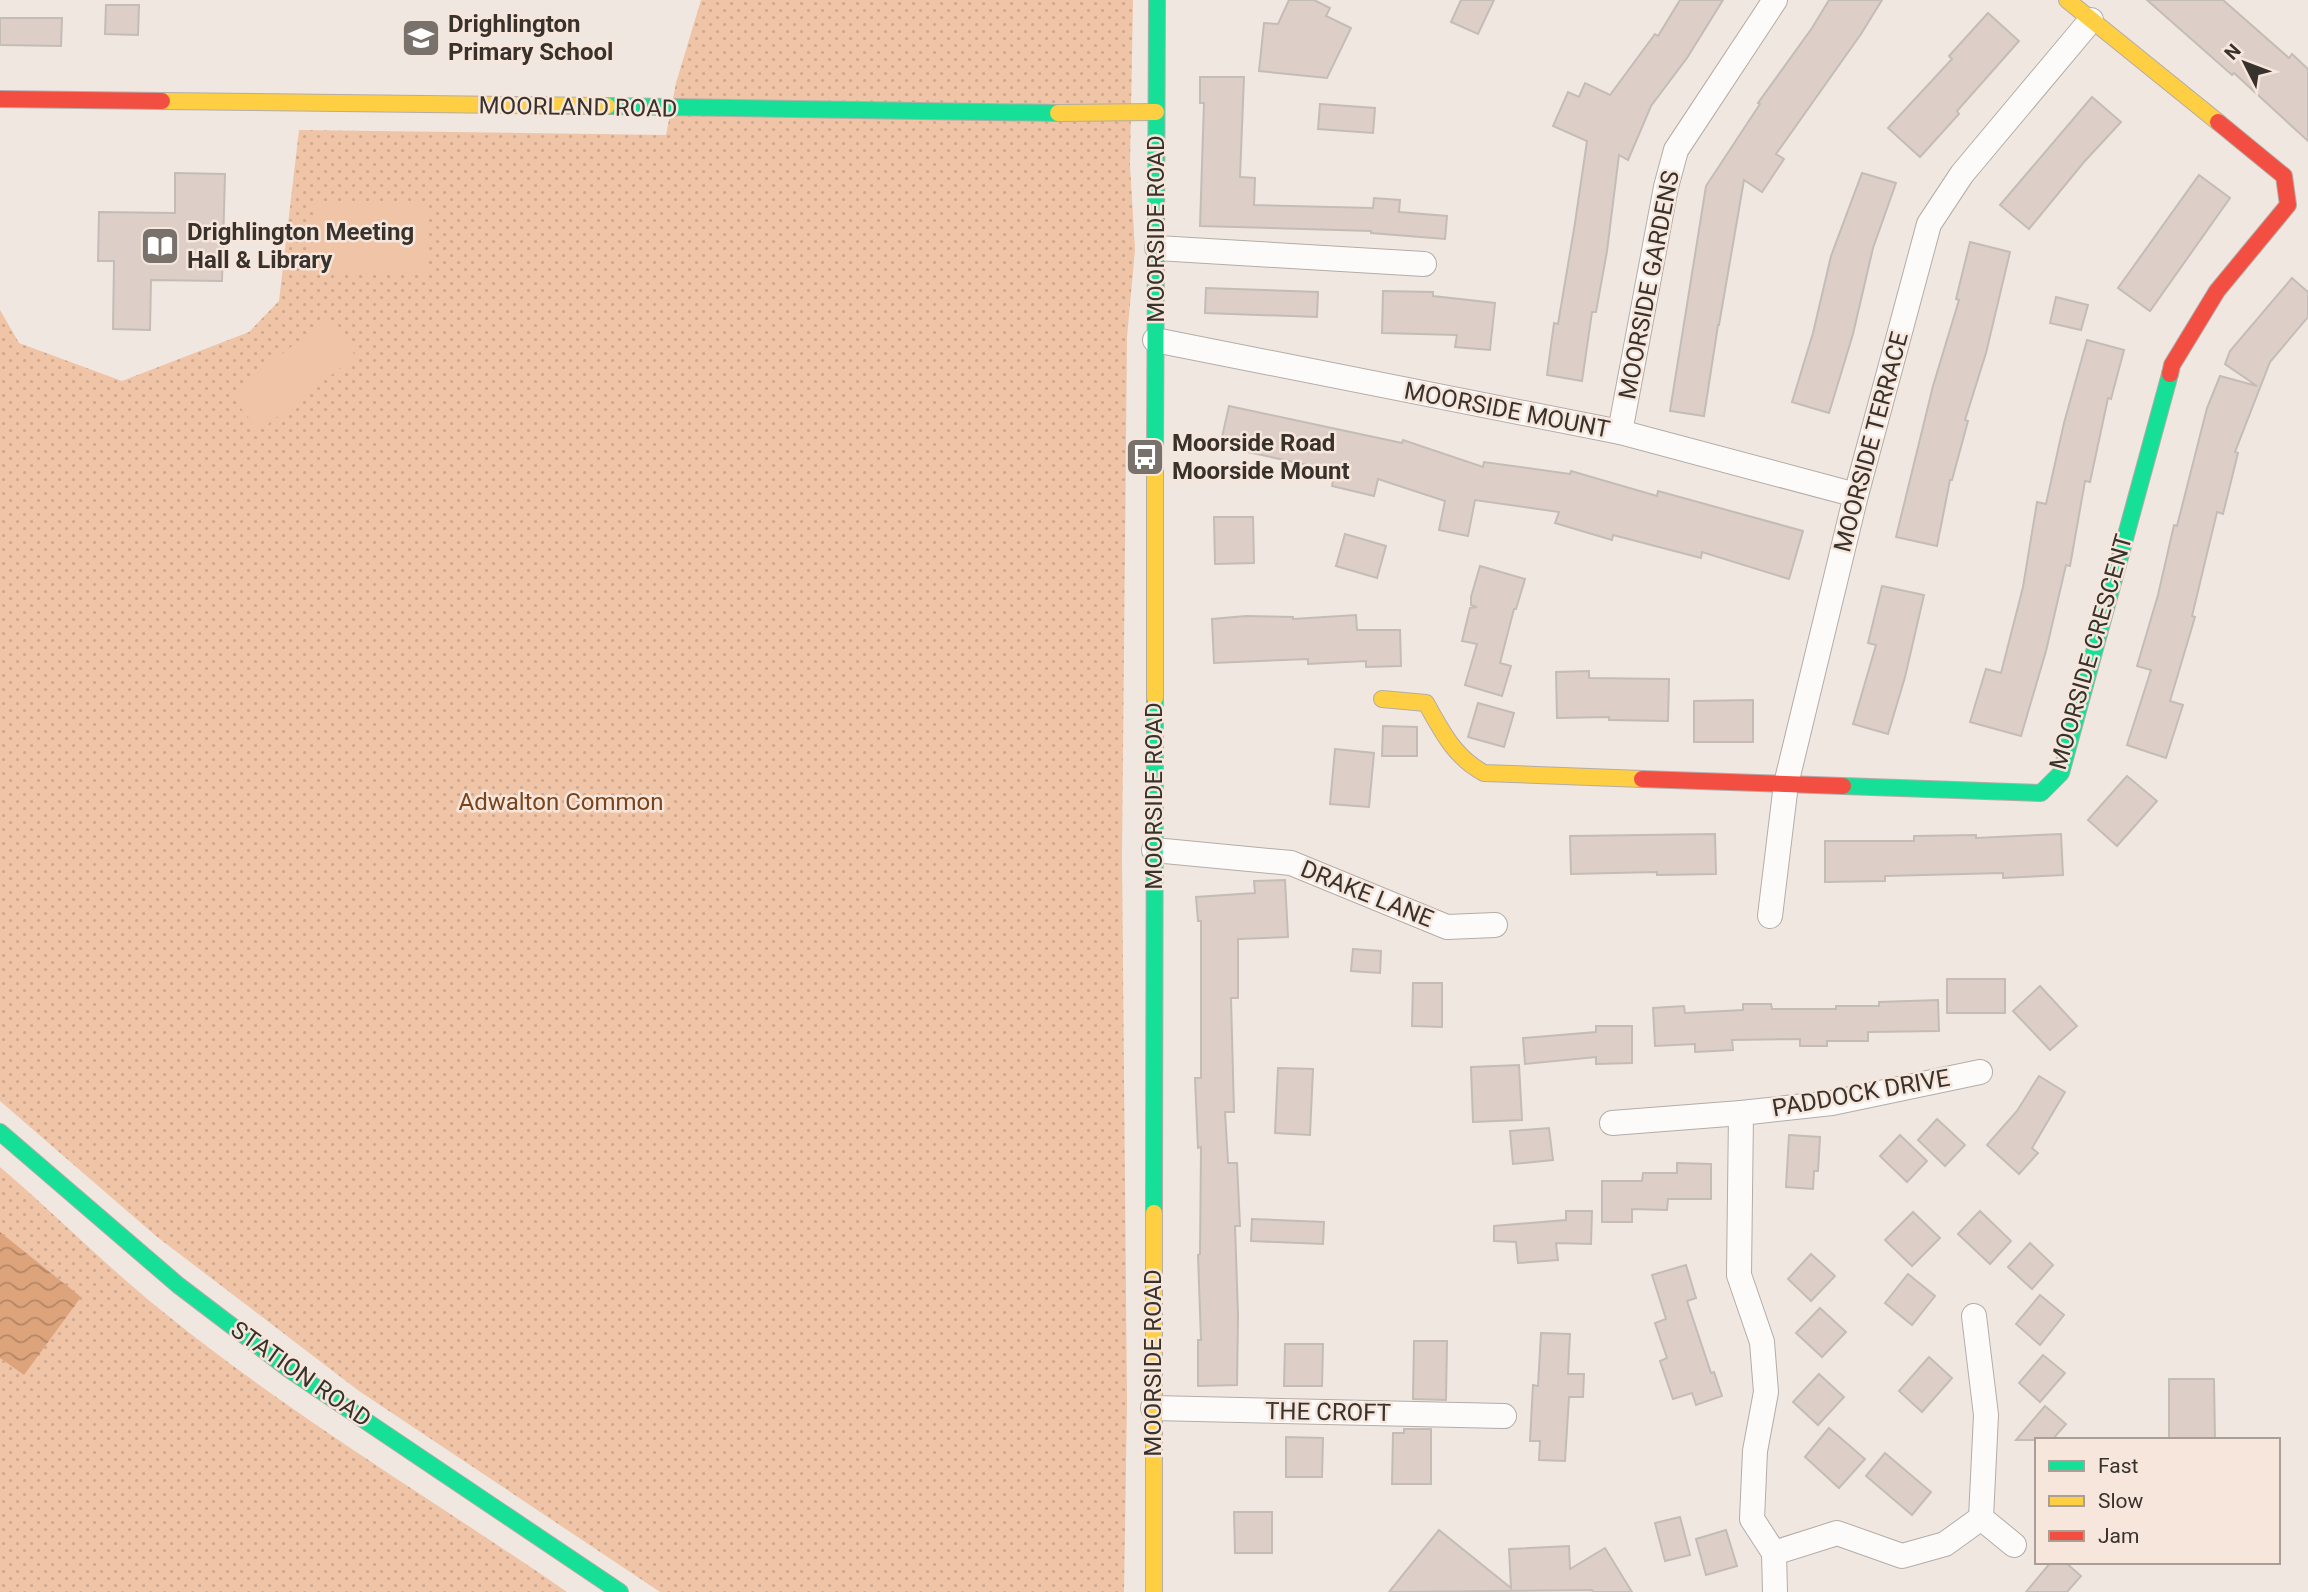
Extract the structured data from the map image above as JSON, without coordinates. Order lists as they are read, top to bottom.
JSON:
{
  "streets": {
    "street": [
      "MOORLAND ROAD",
      "MOORSIDE ROAD",
      "MOORSIDE GARDENS",
      "MOORSIDE MOUNT",
      "MOORSIDE TERRACE",
      "MOORSIDE CRESCENT",
      "DRAKE LANE",
      "PADDOCK DRIVE",
      "STATION ROAD",
      "THE CROFT"
    ]
  },
  "crossings": [
    ["MOORLAND ROAD", "MOORSIDE ROAD"],
    ["MOORSIDE ROAD", "MOORSIDE MOUNT"],
    ["MOORSIDE ROAD", "DRAKE LANE"],
    ["MOORSIDE ROAD", "THE CROFT"],
    ["MOORSIDE GARDENS", "MOORSIDE MOUNT"],
    ["MOORSIDE MOUNT", "MOORSIDE TERRACE"],
    ["MOORSIDE TERRACE", "MOORSIDE CRESCENT"]
  ],
  "parks": ["Adwalton Common"],
  "places": {
    "school or university": ["Drighlington Primary School"],
    "library": ["Drighlington Meeting Hall & Library"],
    "bus stop": ["Moorside Road Moorside Mount"]
  },
  "legend": ["Fast", "Slow", "Jam"],
  "north": "top left"
}
